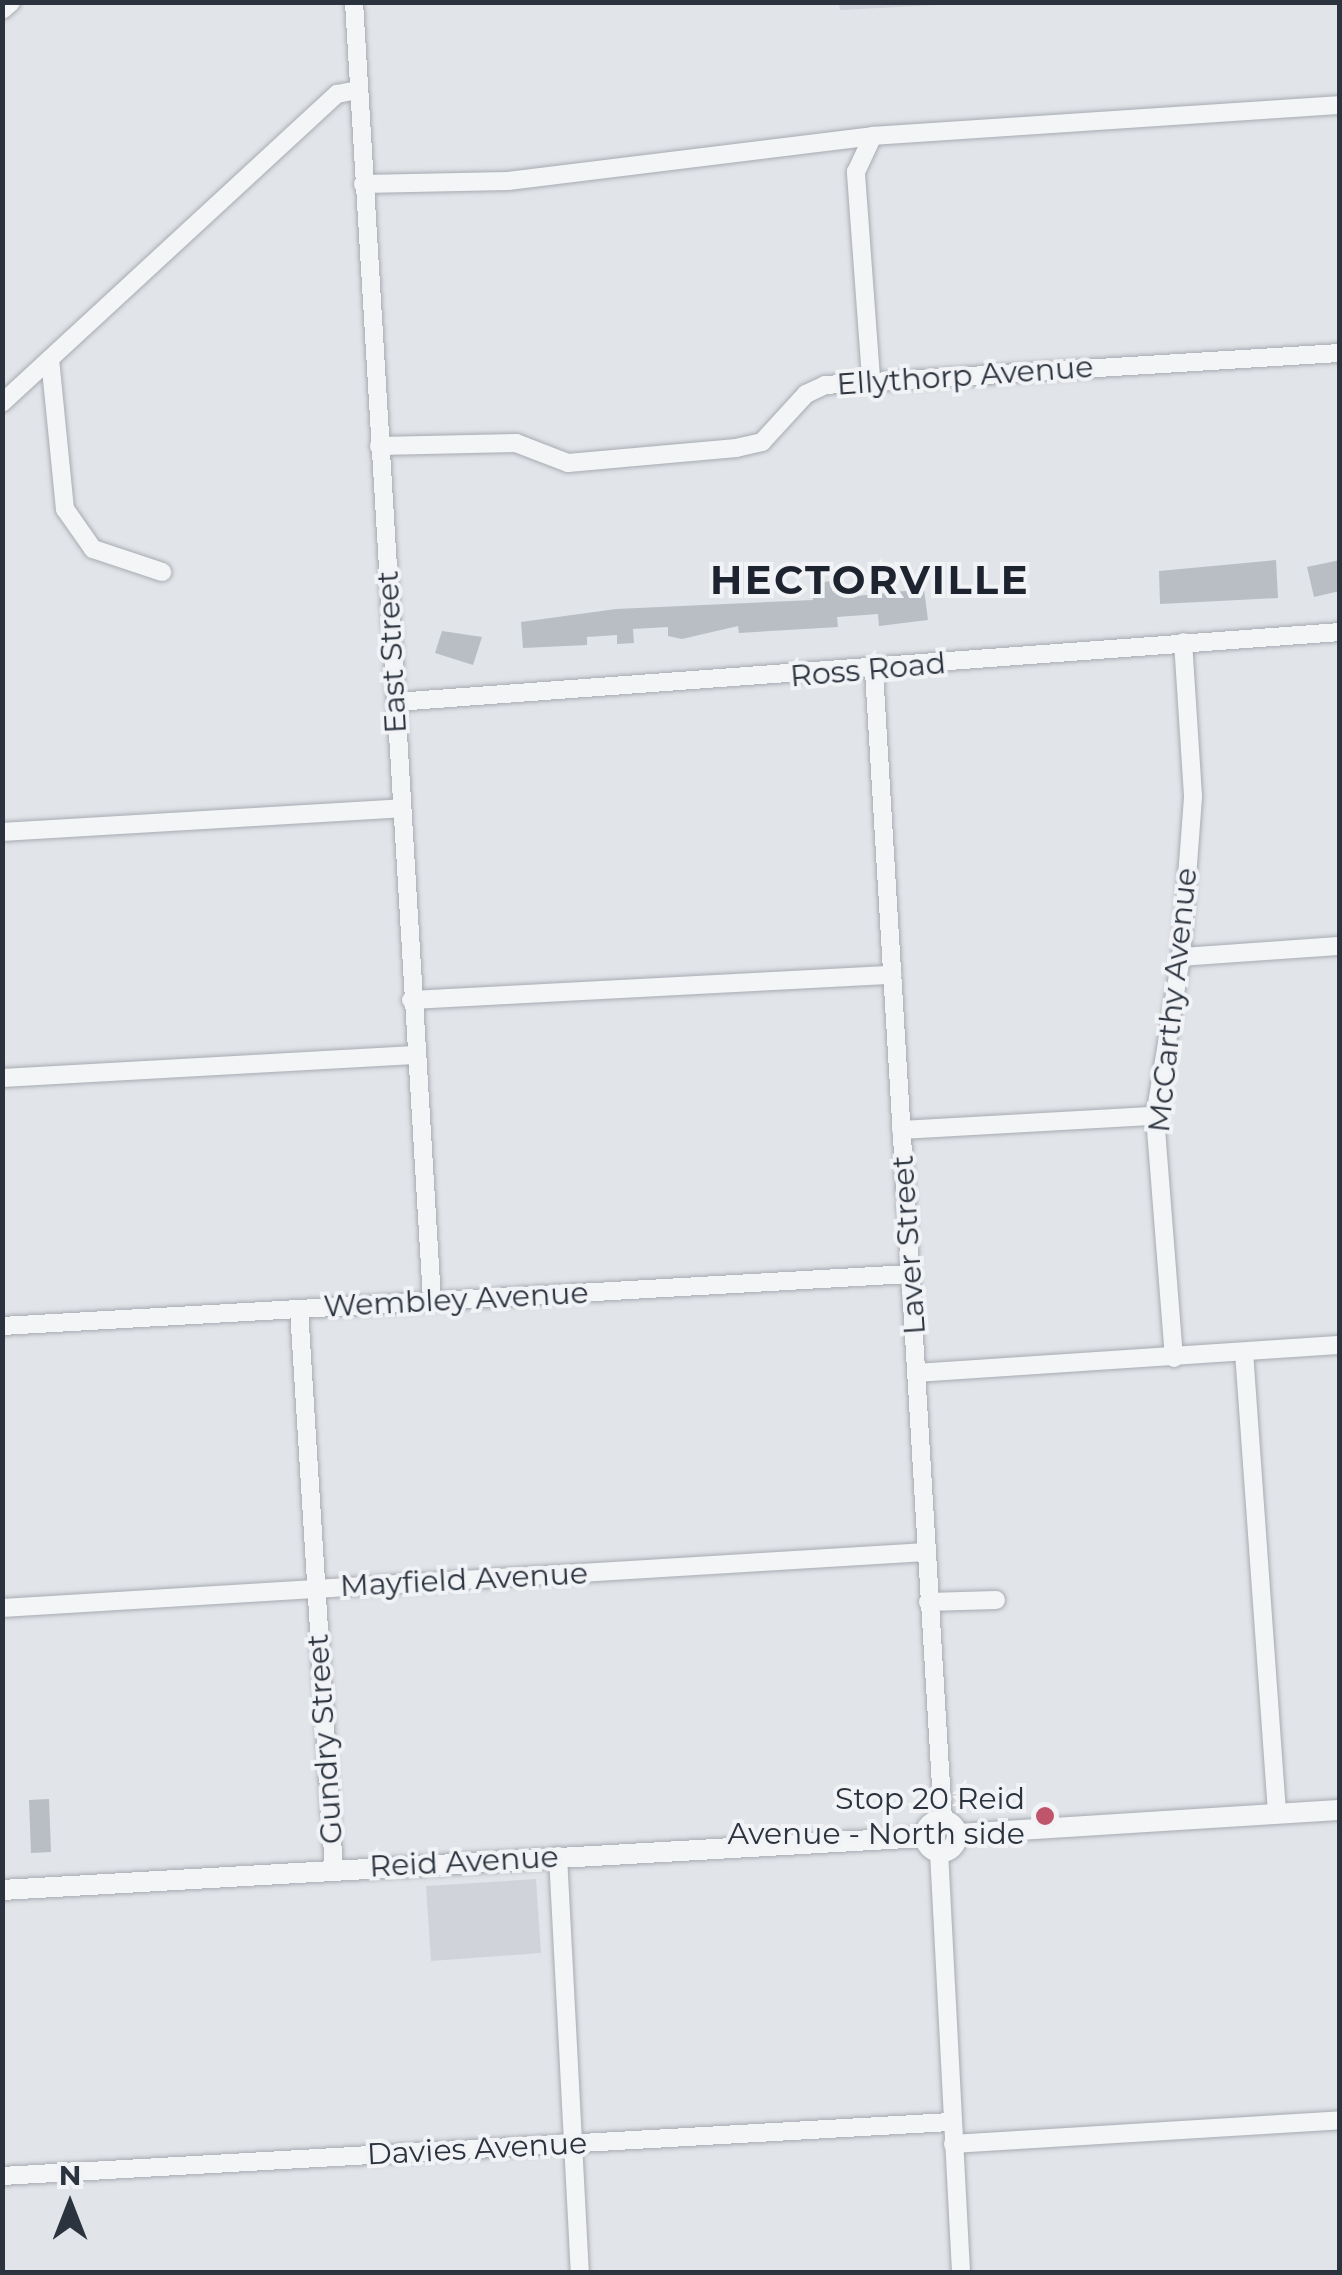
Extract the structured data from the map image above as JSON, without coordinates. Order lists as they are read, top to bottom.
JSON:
{
  "streets": {
    "street": [
      "Ellythorp Avenue",
      "East Street",
      "Ross Road",
      "McCarthy Avenue",
      "Laver Street",
      "Wembley Avenue",
      "Mayfield Avenue",
      "Gundry Street",
      "Reid Avenue",
      "Davies Avenue"
    ]
  },
  "crossings": [
    ["Ellythorp Avenue", "East Street"],
    ["East Street", "Ross Road"],
    ["East Street", "Wembley Avenue"],
    ["Ross Road", "McCarthy Avenue"],
    ["Ross Road", "Laver Street"],
    ["Laver Street", "Wembley Avenue"],
    ["Laver Street", "Mayfield Avenue"],
    ["Wembley Avenue", "Gundry Street"],
    ["Mayfield Avenue", "Gundry Street"],
    ["Gundry Street", "Reid Avenue"]
  ],
  "districts": ["HECTORVILLE"],
  "places": ["Stop 20 Reid Avenue - North side"],
  "north": "top"
}
